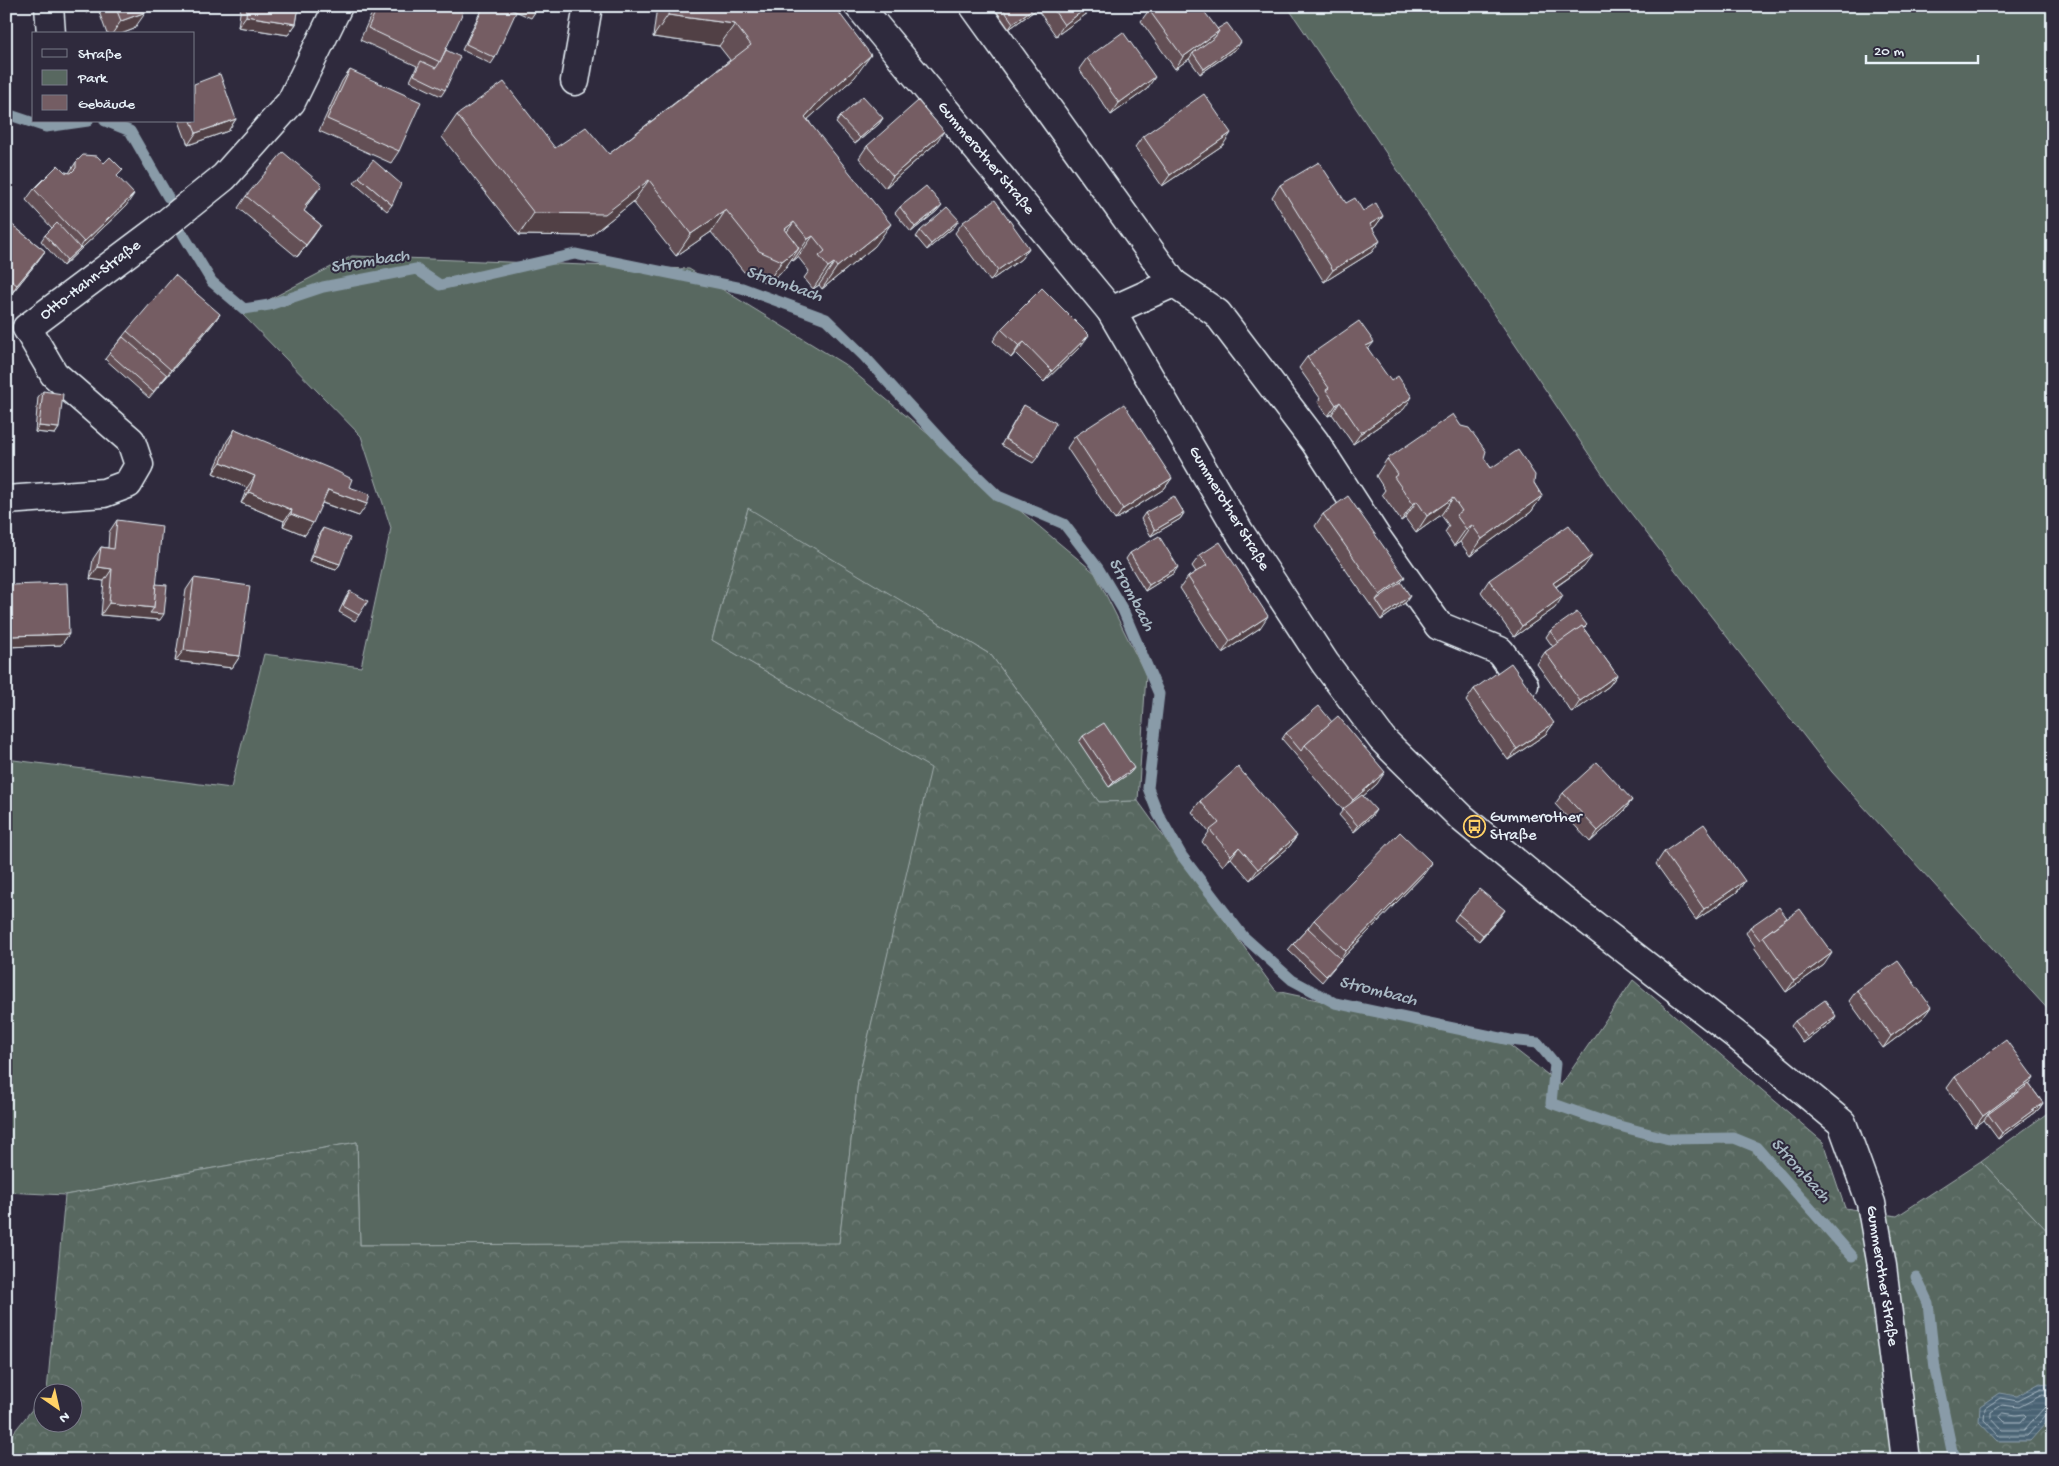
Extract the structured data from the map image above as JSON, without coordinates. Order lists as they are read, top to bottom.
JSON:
{
  "streets": {
    "street": ["Gummerother Straße", "Otto-Hahn-Straße"]
  },
  "water": ["Strombach"],
  "places": {
    "bus stop": ["Gummerother Straße"]
  },
  "legend": ["Straße", "Park", "Gebäude"],
  "scale_bar": "20 m",
  "north": "bottom right"
}
